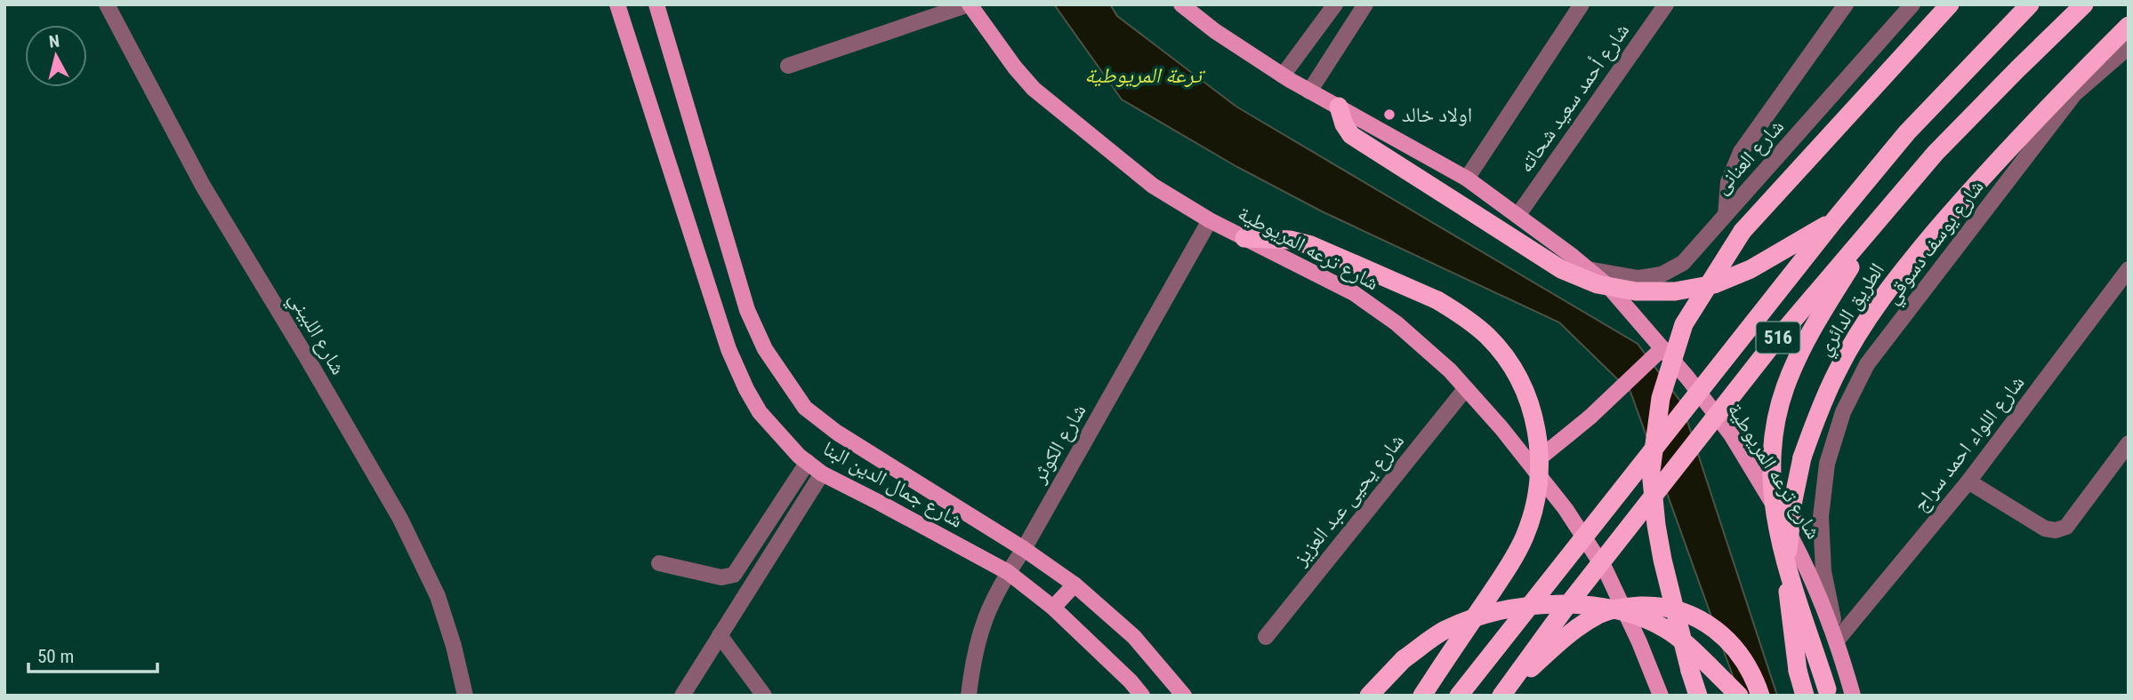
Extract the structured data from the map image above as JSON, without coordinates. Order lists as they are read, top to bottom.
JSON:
{
  "streets": {
    "highway": ["الطريق الدائري", "516"],
    "main road": ["شارع ترعه المريوطية", "شارع جمال الدين البنا"],
    "street": [
      "شارع أحمد سعيد شحاته",
      "شارع العنانى",
      "شارع يوسف دسوقي",
      "شارع اللبيني",
      "شارع الكوثر",
      "شارع اللواء احمد سراج",
      "شارع يحيى عبد العزيز"
    ]
  },
  "crossings": [
    ["شارع أحمد سعيد شحاته", "شارع ترعه المريوطية"],
    ["شارع العنانى", "شارع ترعه المريوطية"],
    ["شارع يوسف دسوقي", "شارع ترعه المريوطية"],
    ["شارع يوسف دسوقي", "شارع اللواء احمد سراج"],
    ["شارع ترعه المريوطية", "شارع الكوثر"],
    ["شارع ترعه المريوطية", "شارع اللواء احمد سراج"],
    ["شارع ترعه المريوطية", "شارع يحيى عبد العزيز"],
    ["شارع الكوثر", "شارع جمال الدين البنا"]
  ],
  "water": ["ترعة المريوطية"],
  "places": ["اولاد خالد"],
  "scale_bar": "50 m",
  "north": "top"
}
